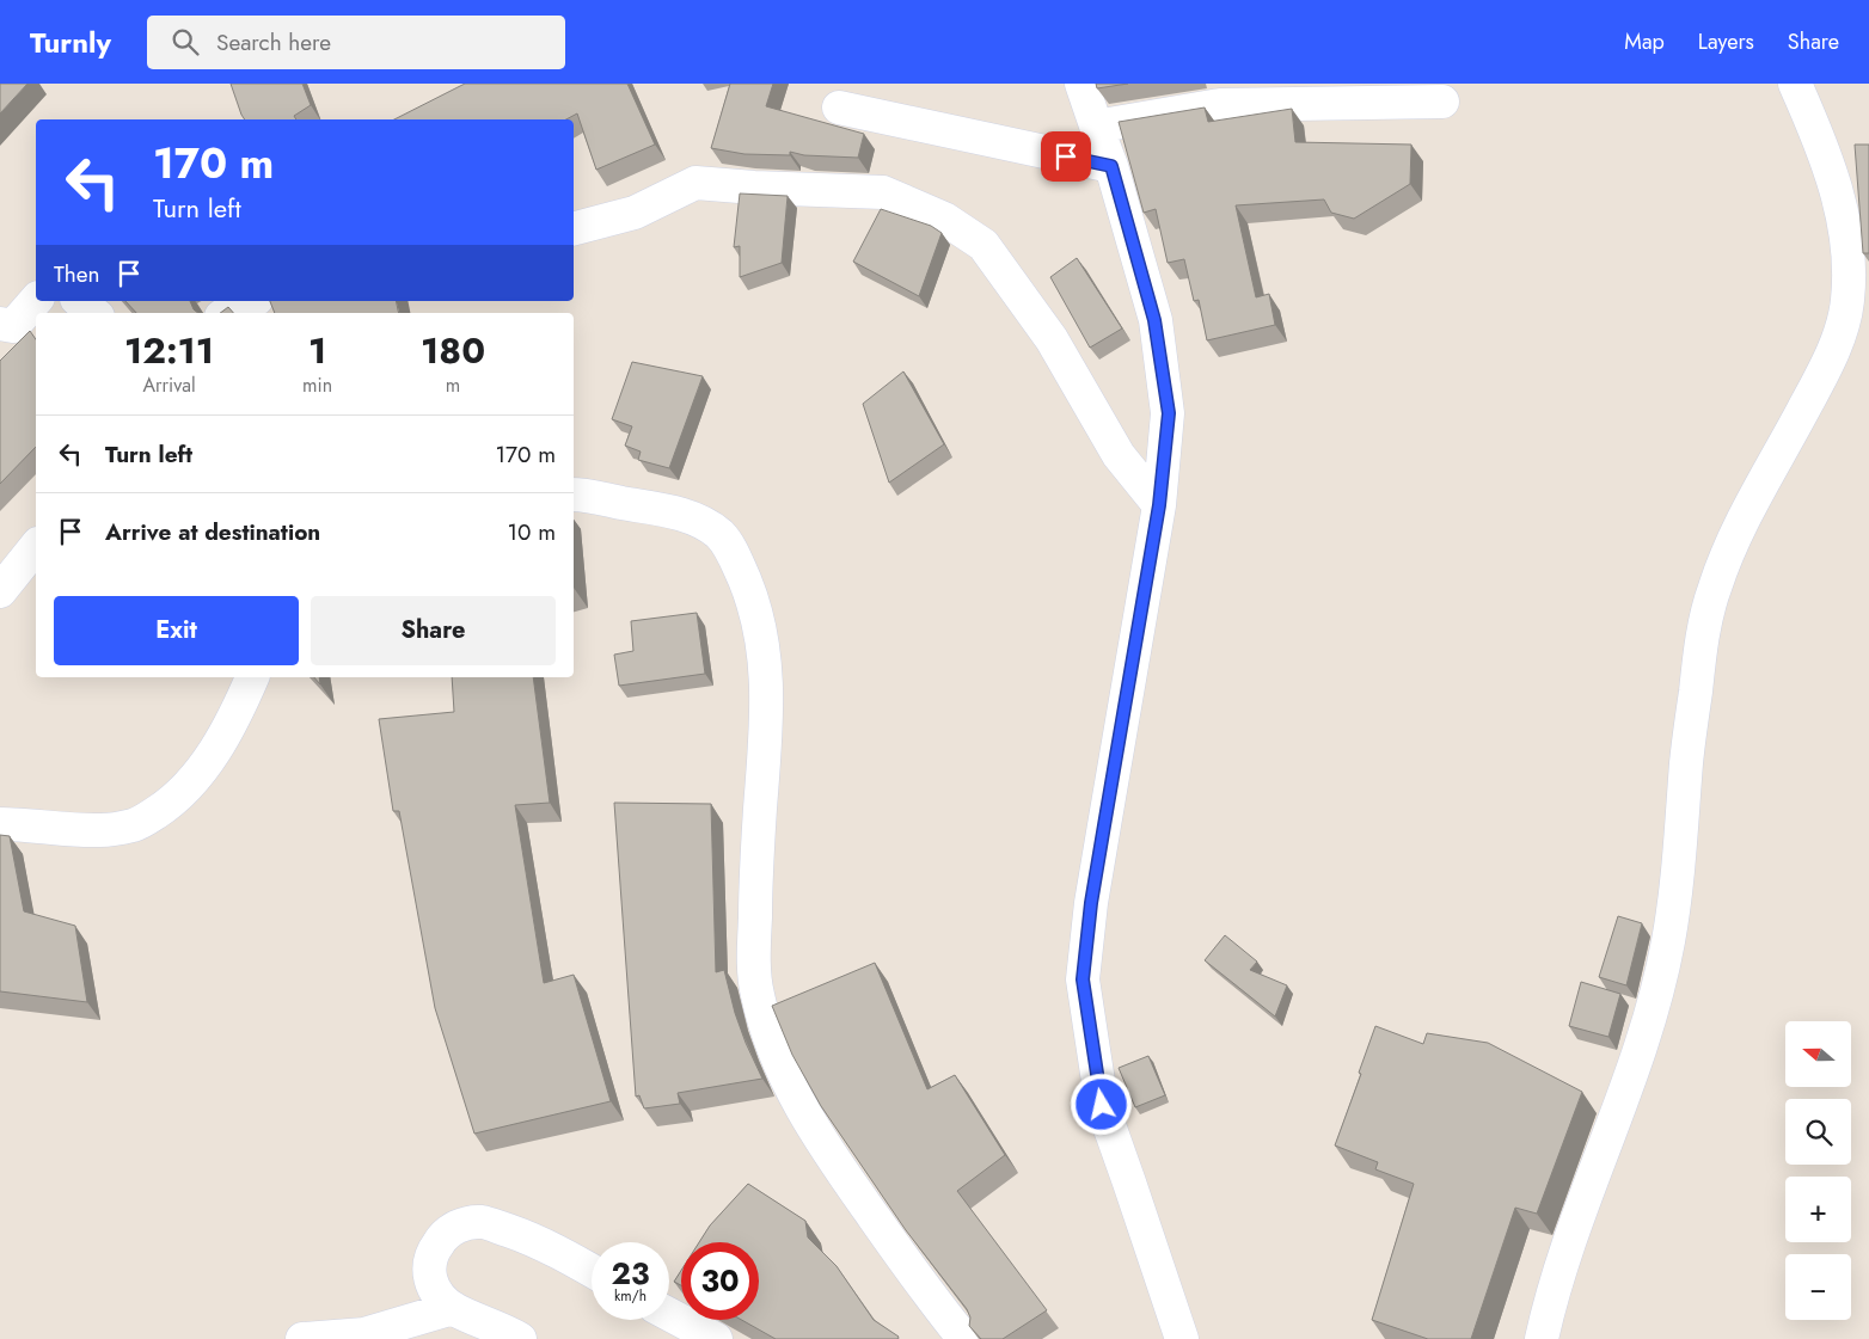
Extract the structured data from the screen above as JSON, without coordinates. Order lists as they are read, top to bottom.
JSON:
{
  "north": "left",
  "page": {
    "header": "Turnly",
    "search": "Search here",
    "nav": ["Map", "Layers", "Share"],
    "turn": ["170 m", "Turn left"],
    "then": "Then",
    "eta": [
      "12:11",
      "Arrival",
      "1",
      "min",
      "180",
      "m"
    ],
    "list": [
      {
        "name": "Turn left",
        "value": "170 m"
      },
      {
        "name": "Arrive at destination",
        "value": "10 m"
      }
    ],
    "buttons": ["Exit", "Share"],
    "map_buttons": ["+", "−"],
    "speed": "23 km/h",
    "limit": "30"
  }
}
